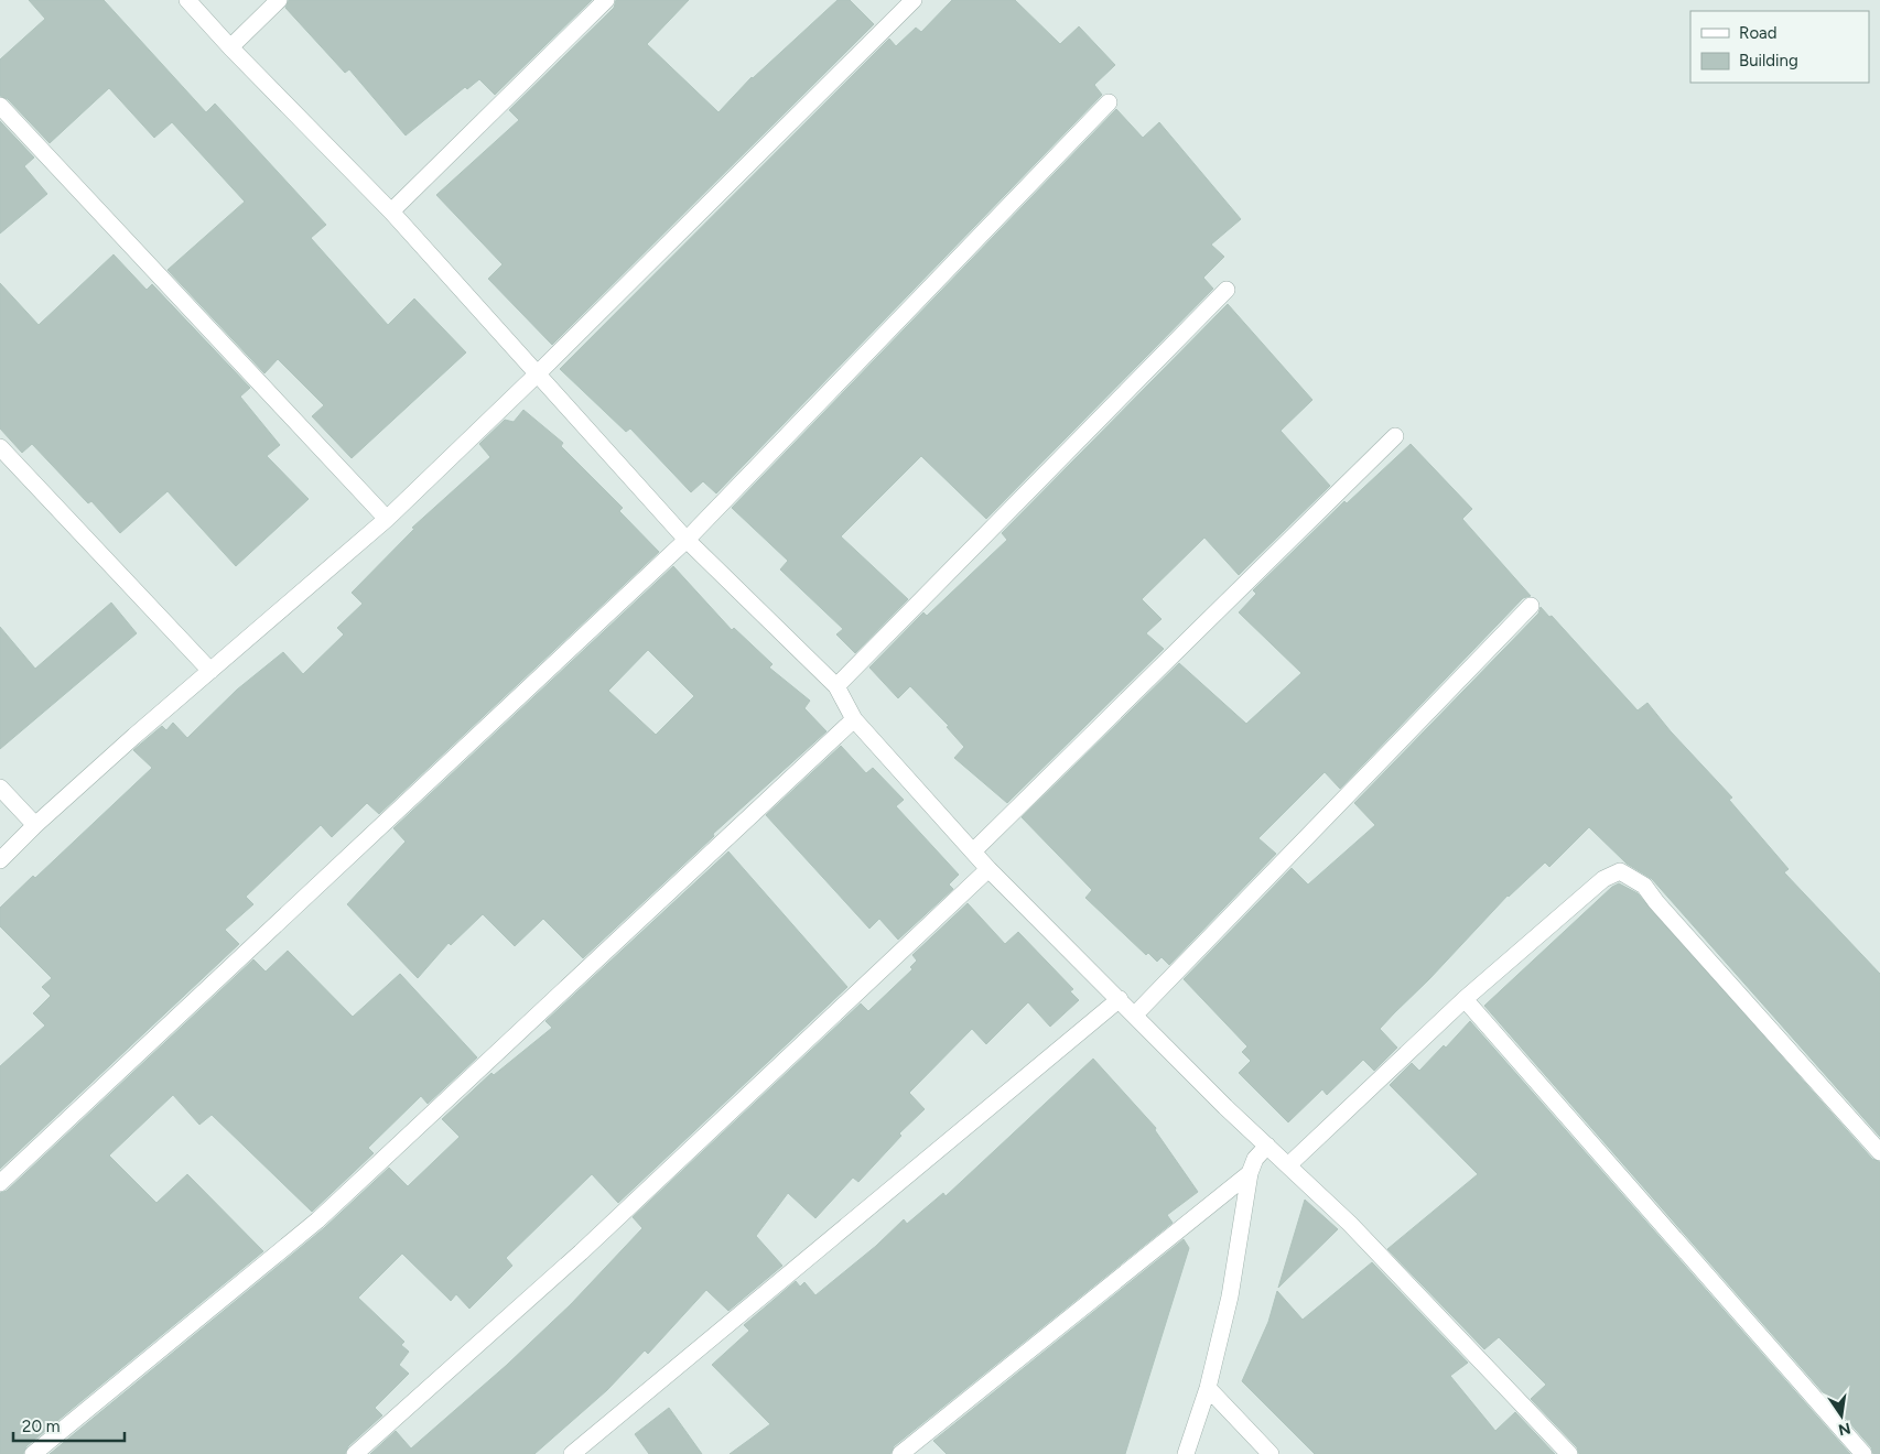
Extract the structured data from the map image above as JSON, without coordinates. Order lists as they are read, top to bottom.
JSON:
{
  "legend": ["Road", "Building"],
  "scale_bar": "20 m",
  "north": "bottom"
}
